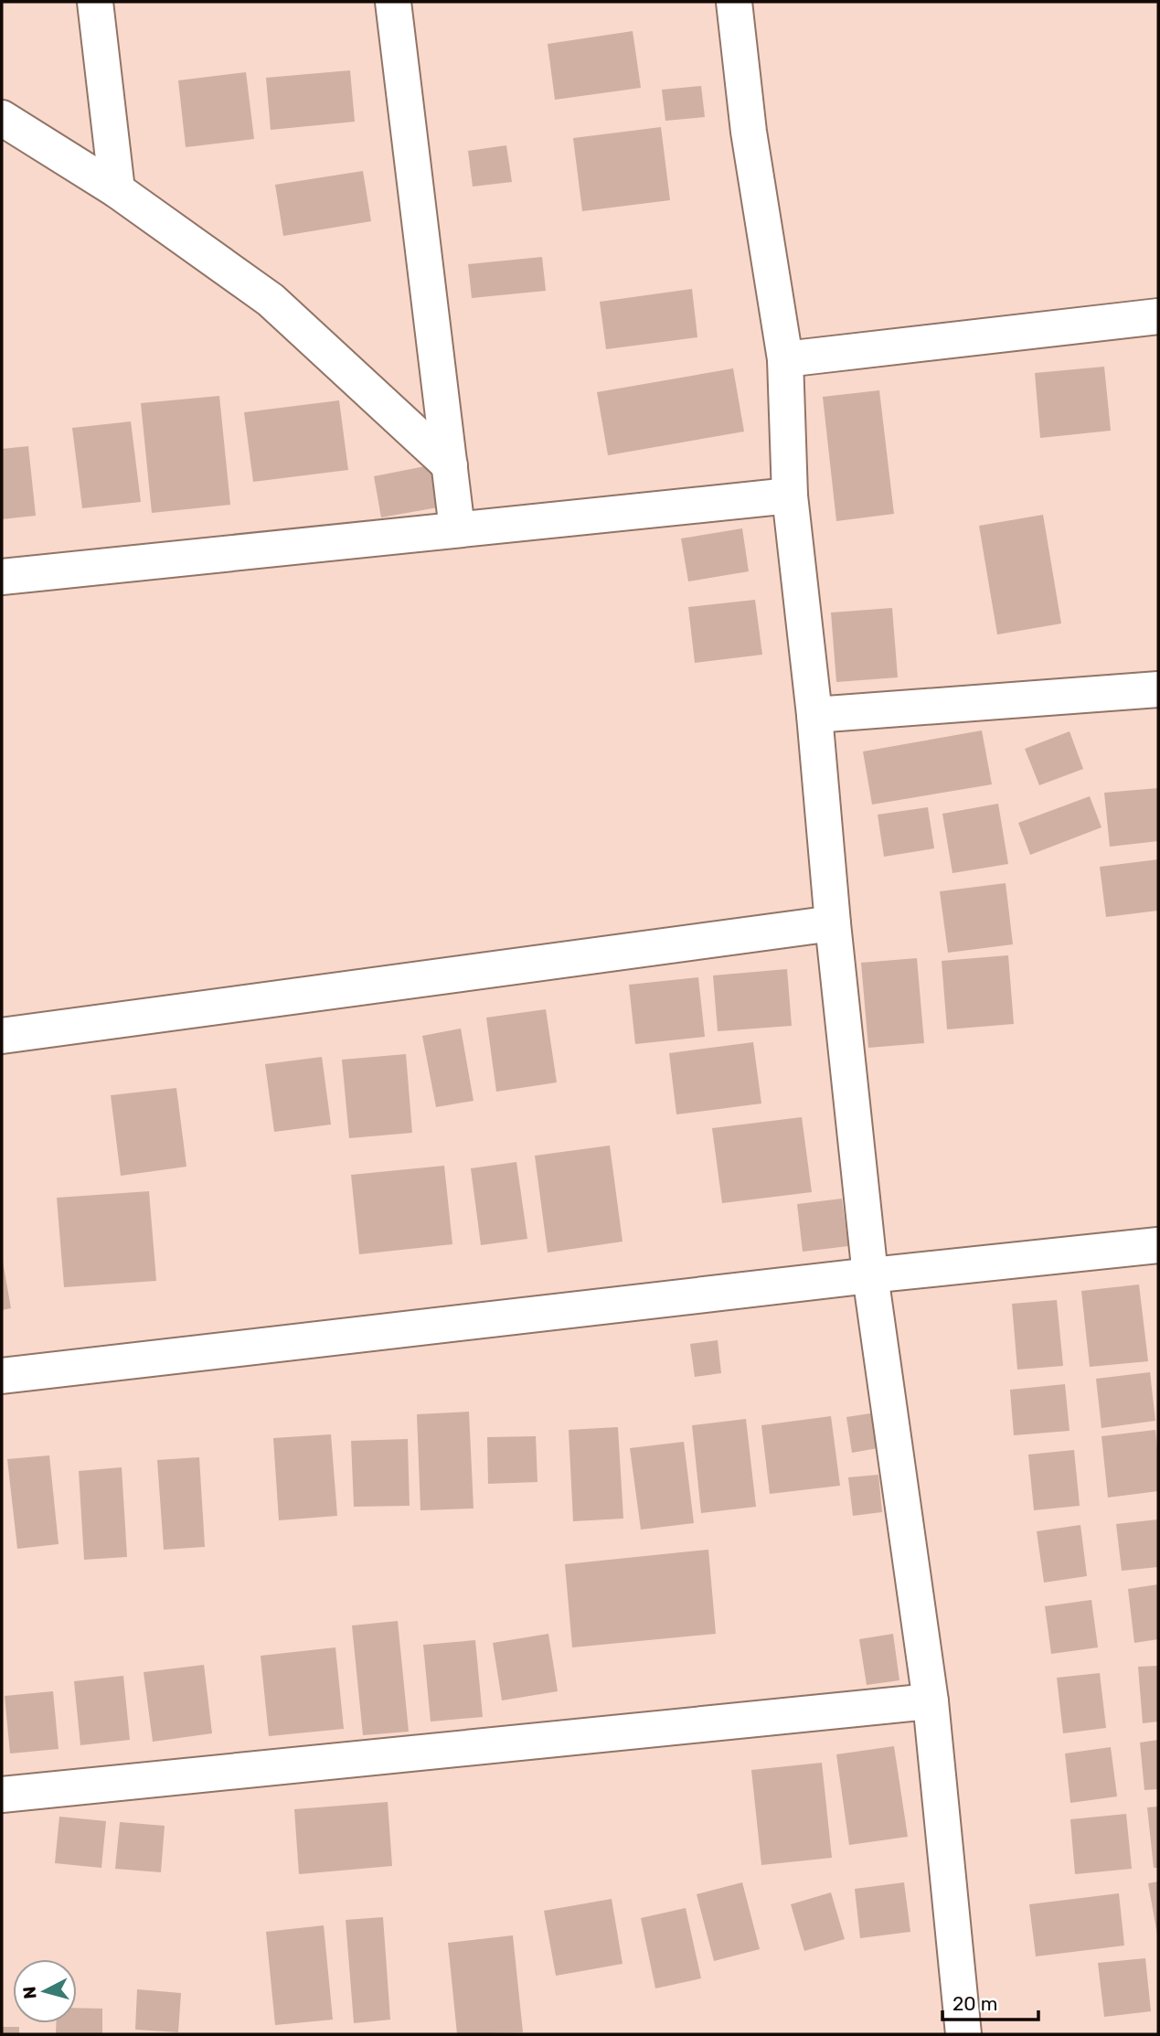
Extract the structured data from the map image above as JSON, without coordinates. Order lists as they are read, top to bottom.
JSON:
{
  "scale_bar": "20 m",
  "north": "left"
}
